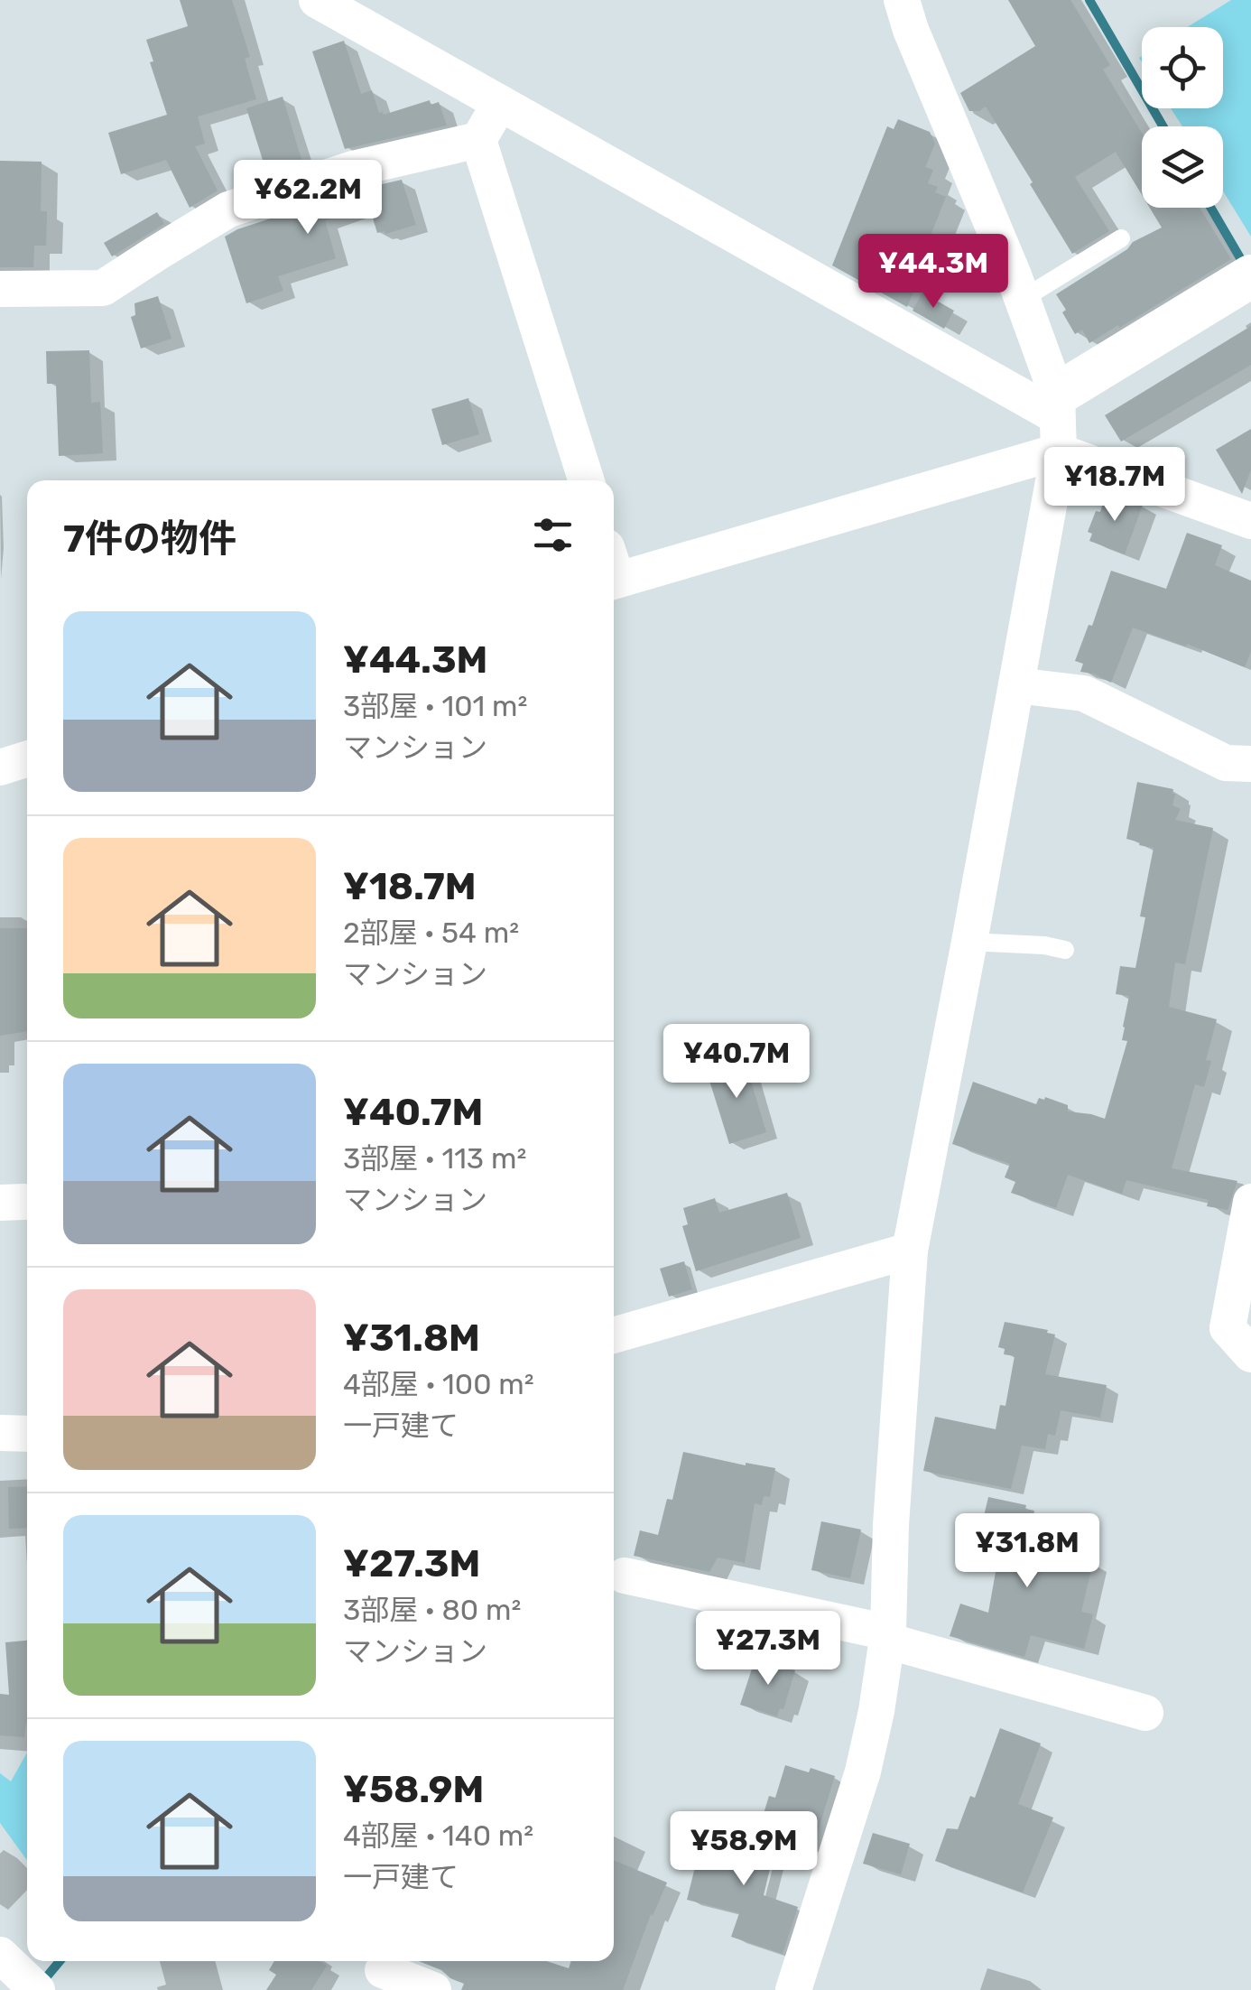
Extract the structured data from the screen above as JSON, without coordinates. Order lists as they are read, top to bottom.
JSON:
{
  "page": {
    "price": [
      "¥62.2M",
      "¥44.3M",
      "¥18.7M",
      "¥40.7M",
      "¥31.8M",
      "¥27.3M",
      "¥58.9M"
    ],
    "heading": "7件の物件",
    "list": [
      {
        "name": "¥44.3M",
        "note": "3部屋 · 101 m² · マンション"
      },
      {
        "name": "¥18.7M",
        "note": "2部屋 · 54 m² · マンション"
      },
      {
        "name": "¥40.7M",
        "note": "3部屋 · 113 m² · マンション"
      },
      {
        "name": "¥31.8M",
        "note": "4部屋 · 100 m² · 一戸建て"
      },
      {
        "name": "¥27.3M",
        "note": "3部屋 · 80 m² · マンション"
      },
      {
        "name": "¥58.9M",
        "note": "4部屋 · 140 m² · 一戸建て"
      }
    ]
  }
}
